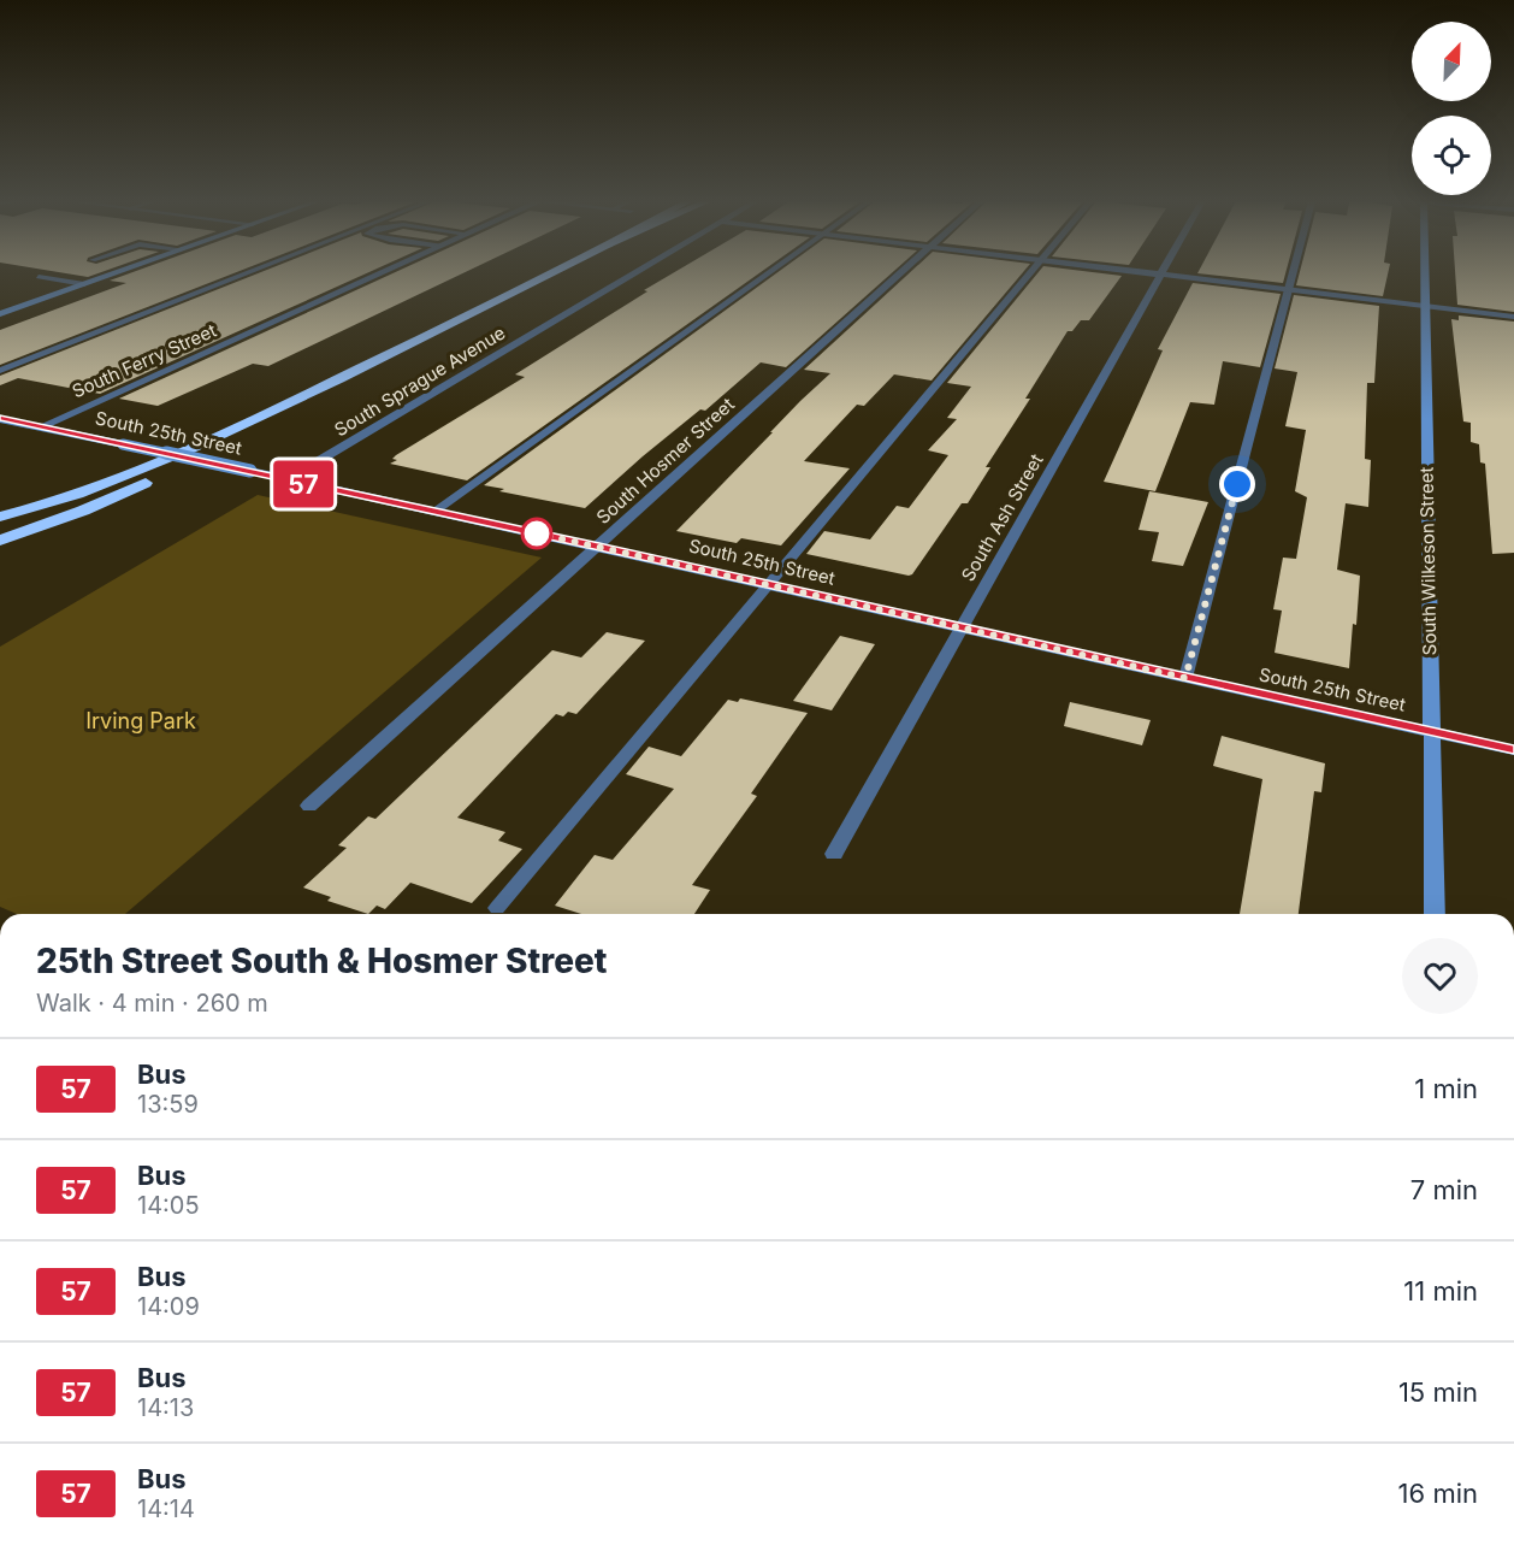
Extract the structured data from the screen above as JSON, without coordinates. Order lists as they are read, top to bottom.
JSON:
{
  "streets": {
    "street": [
      "South Ferry Street",
      "South Sprague Avenue",
      "South 25th Street",
      "South Hosmer Street",
      "South Ash Street",
      "South Wilkeson Street"
    ]
  },
  "crossings": [
    ["South Ferry Street", "South 25th Street"],
    ["South Sprague Avenue", "South 25th Street"],
    ["South 25th Street", "South Hosmer Street"],
    ["South 25th Street", "South Ash Street"],
    ["South 25th Street", "South Wilkeson Street"]
  ],
  "parks": ["Irving Park"],
  "lines": ["bus line 57"],
  "north": "top right",
  "page": {
    "on_map": "57",
    "heading": ["25th Street South & Hosmer Street", "Walk · 4 min · 260 m"],
    "list": [
      {
        "mark": "57",
        "name": "Bus",
        "note": "13:59",
        "value": "1 min"
      },
      {
        "mark": "57",
        "name": "Bus",
        "note": "14:05",
        "value": "7 min"
      },
      {
        "mark": "57",
        "name": "Bus",
        "note": "14:09",
        "value": "11 min"
      },
      {
        "mark": "57",
        "name": "Bus",
        "note": "14:13",
        "value": "15 min"
      },
      {
        "mark": "57",
        "name": "Bus",
        "note": "14:14",
        "value": "16 min"
      }
    ]
  }
}
